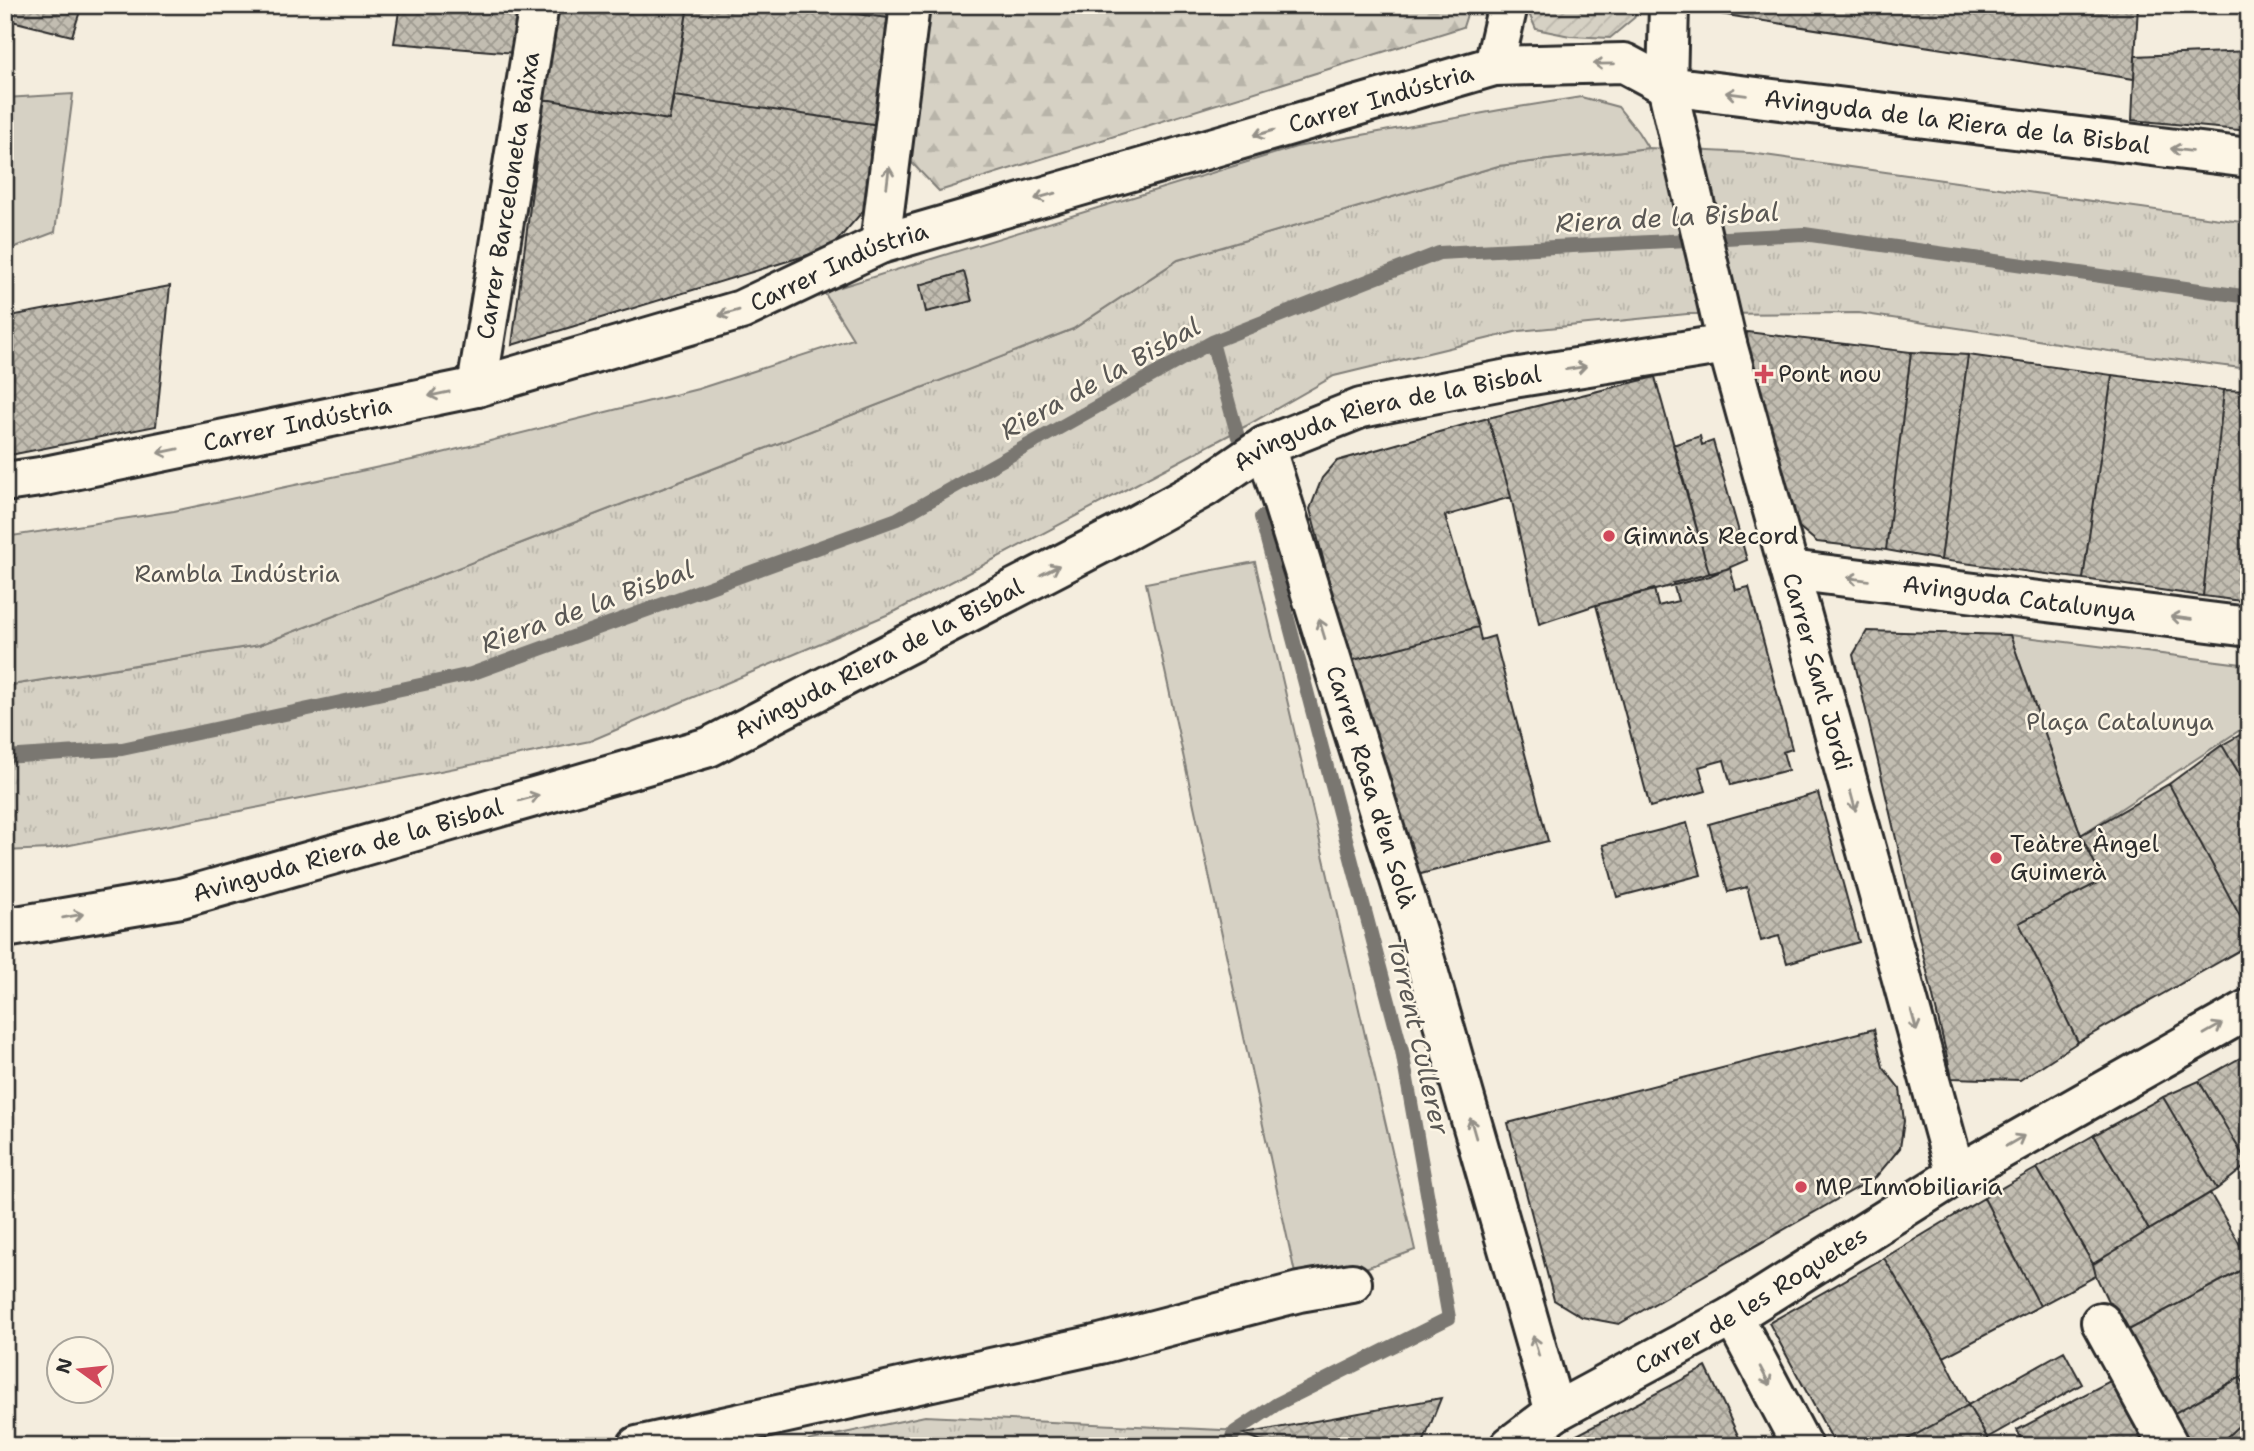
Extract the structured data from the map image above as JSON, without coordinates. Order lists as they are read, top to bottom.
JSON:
{
  "streets": {
    "street": [
      "Carrer Indústria",
      "Avinguda de la Riera de la Bisbal",
      "Carrer Barceloneta Baixa",
      "Avinguda Riera de la Bisbal",
      "Avinguda Catalunya",
      "Carrer Sant Jordi",
      "Carrer Rasa d'en Solà",
      "Carrer de les Roquetes"
    ]
  },
  "crossings": [
    ["Carrer Indústria", "Avinguda de la Riera de la Bisbal"],
    ["Carrer Indústria", "Carrer Barceloneta Baixa"],
    ["Carrer Indústria", "Carrer Sant Jordi"],
    ["Avinguda de la Riera de la Bisbal", "Carrer Sant Jordi"],
    ["Avinguda Riera de la Bisbal", "Carrer Sant Jordi"],
    ["Avinguda Riera de la Bisbal", "Carrer Rasa d'en Solà"],
    ["Avinguda Catalunya", "Carrer Sant Jordi"],
    ["Carrer Sant Jordi", "Carrer de les Roquetes"],
    ["Carrer Rasa d'en Solà", "Carrer de les Roquetes"]
  ],
  "one_way": [
    "Carrer Indústria",
    "Avinguda de la Riera de la Bisbal",
    "Avinguda Riera de la Bisbal",
    "Avinguda Catalunya",
    "Carrer Sant Jordi",
    "Carrer Rasa d'en Solà",
    "Carrer de les Roquetes"
  ],
  "water": ["Riera de la Bisbal", "Torrent Cullerer"],
  "parks": ["Rambla Indústria", "Plaça Catalunya"],
  "places": {
    "health": ["Pont nou"],
    "other": ["Gimnàs Record", "Teàtre Àngel Guimerà", "MP Inmobiliaria"]
  },
  "north": "left"
}
